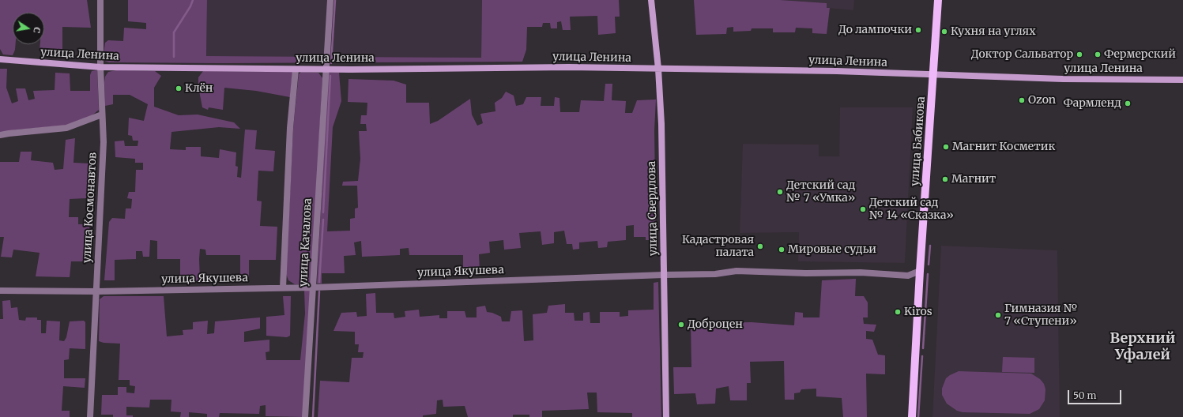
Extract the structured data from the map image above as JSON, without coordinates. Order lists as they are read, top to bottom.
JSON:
{
  "streets": {
    "main road": ["улица Бабикова"],
    "street": [
      "улица Ленина",
      "улица Космонавтов",
      "улица Свердлова",
      "улица Качалова",
      "улица Якушева"
    ]
  },
  "crossings": [
    ["улица Ленина", "улица Бабикова"],
    ["улица Ленина", "улица Космонавтов"],
    ["улица Ленина", "улица Свердлова"],
    ["улица Ленина", "улица Качалова"],
    ["улица Бабикова", "улица Якушева"],
    ["улица Космонавтов", "улица Якушева"],
    ["улица Свердлова", "улица Якушева"],
    ["улица Качалова", "улица Якушева"]
  ],
  "districts": ["Верхний Уфалей"],
  "places": [
    "До лампочки",
    "Кухня на углях",
    "Доктор Сальватор",
    "Фермерский",
    "Клён",
    "Ozon",
    "Фармленд",
    "Магнит Косметик",
    "Магнит",
    "Детский сад № 7 «Умка»",
    "Детский сад № 14 «Сказка»",
    "Кадастровая палата",
    "Мировые судьи",
    "Kiros",
    "Гимназия № 7 «Ступени»",
    "Доброцен"
  ],
  "scale_bar": "50 m",
  "north": "right"
}
